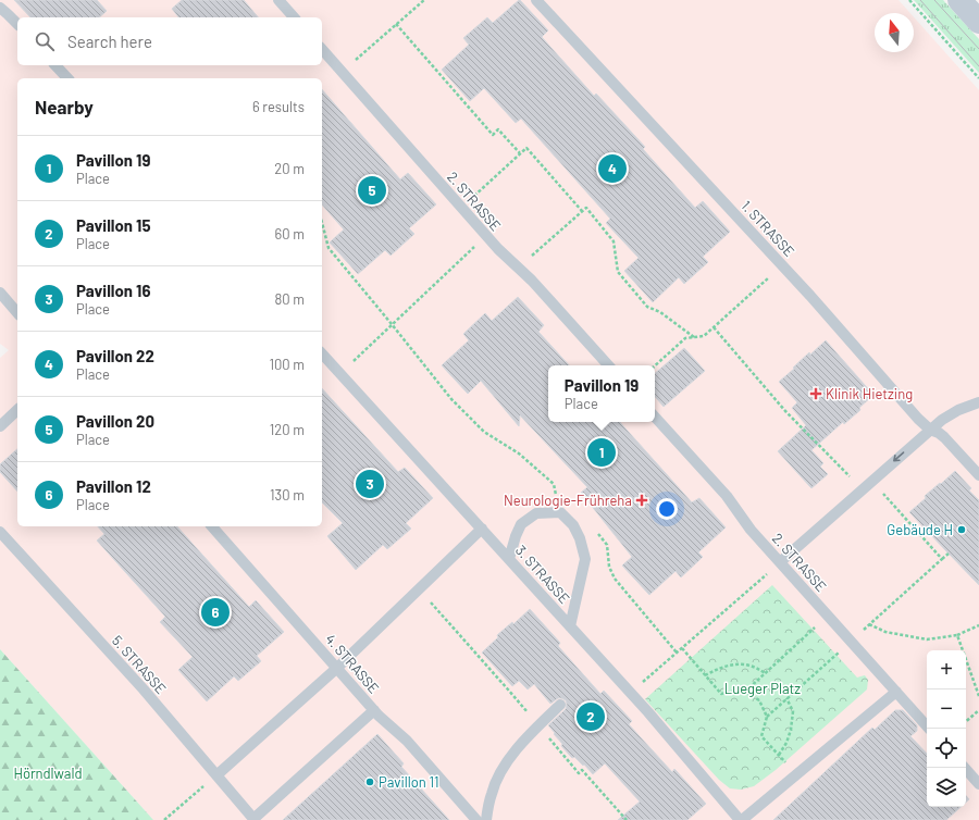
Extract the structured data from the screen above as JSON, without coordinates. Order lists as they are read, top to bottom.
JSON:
{
  "streets": {
    "lane": [
      "2. STRASSE",
      "1. STRASSE",
      "3. STRASSE",
      "4. STRASSE",
      "5. STRASSE"
    ]
  },
  "parks": ["Lueger Platz", "Hörndlwald"],
  "places": {
    "health": ["Klinik Hietzing", "Neurologie-Frühreha"],
    "other": ["Gebäude H", "Pavillon 11"]
  },
  "north": "top",
  "page": {
    "search": "Search here",
    "heading": ["Nearby", "6 results"],
    "list": [
      {
        "mark": "1",
        "name": "Pavillon 19",
        "note": "Place",
        "value": "20 m"
      },
      {
        "mark": "2",
        "name": "Pavillon 15",
        "note": "Place",
        "value": "60 m"
      },
      {
        "mark": "3",
        "name": "Pavillon 16",
        "note": "Place",
        "value": "80 m"
      },
      {
        "mark": "4",
        "name": "Pavillon 22",
        "note": "Place",
        "value": "100 m"
      },
      {
        "mark": "5",
        "name": "Pavillon 20",
        "note": "Place",
        "value": "120 m"
      },
      {
        "mark": "6",
        "name": "Pavillon 12",
        "note": "Place",
        "value": "130 m"
      }
    ],
    "pins": [
      "4",
      "5",
      "1",
      "3",
      "6",
      "2"
    ],
    "popup": ["Pavillon 19", "Place"],
    "map_buttons": ["+", "−"]
  }
}
